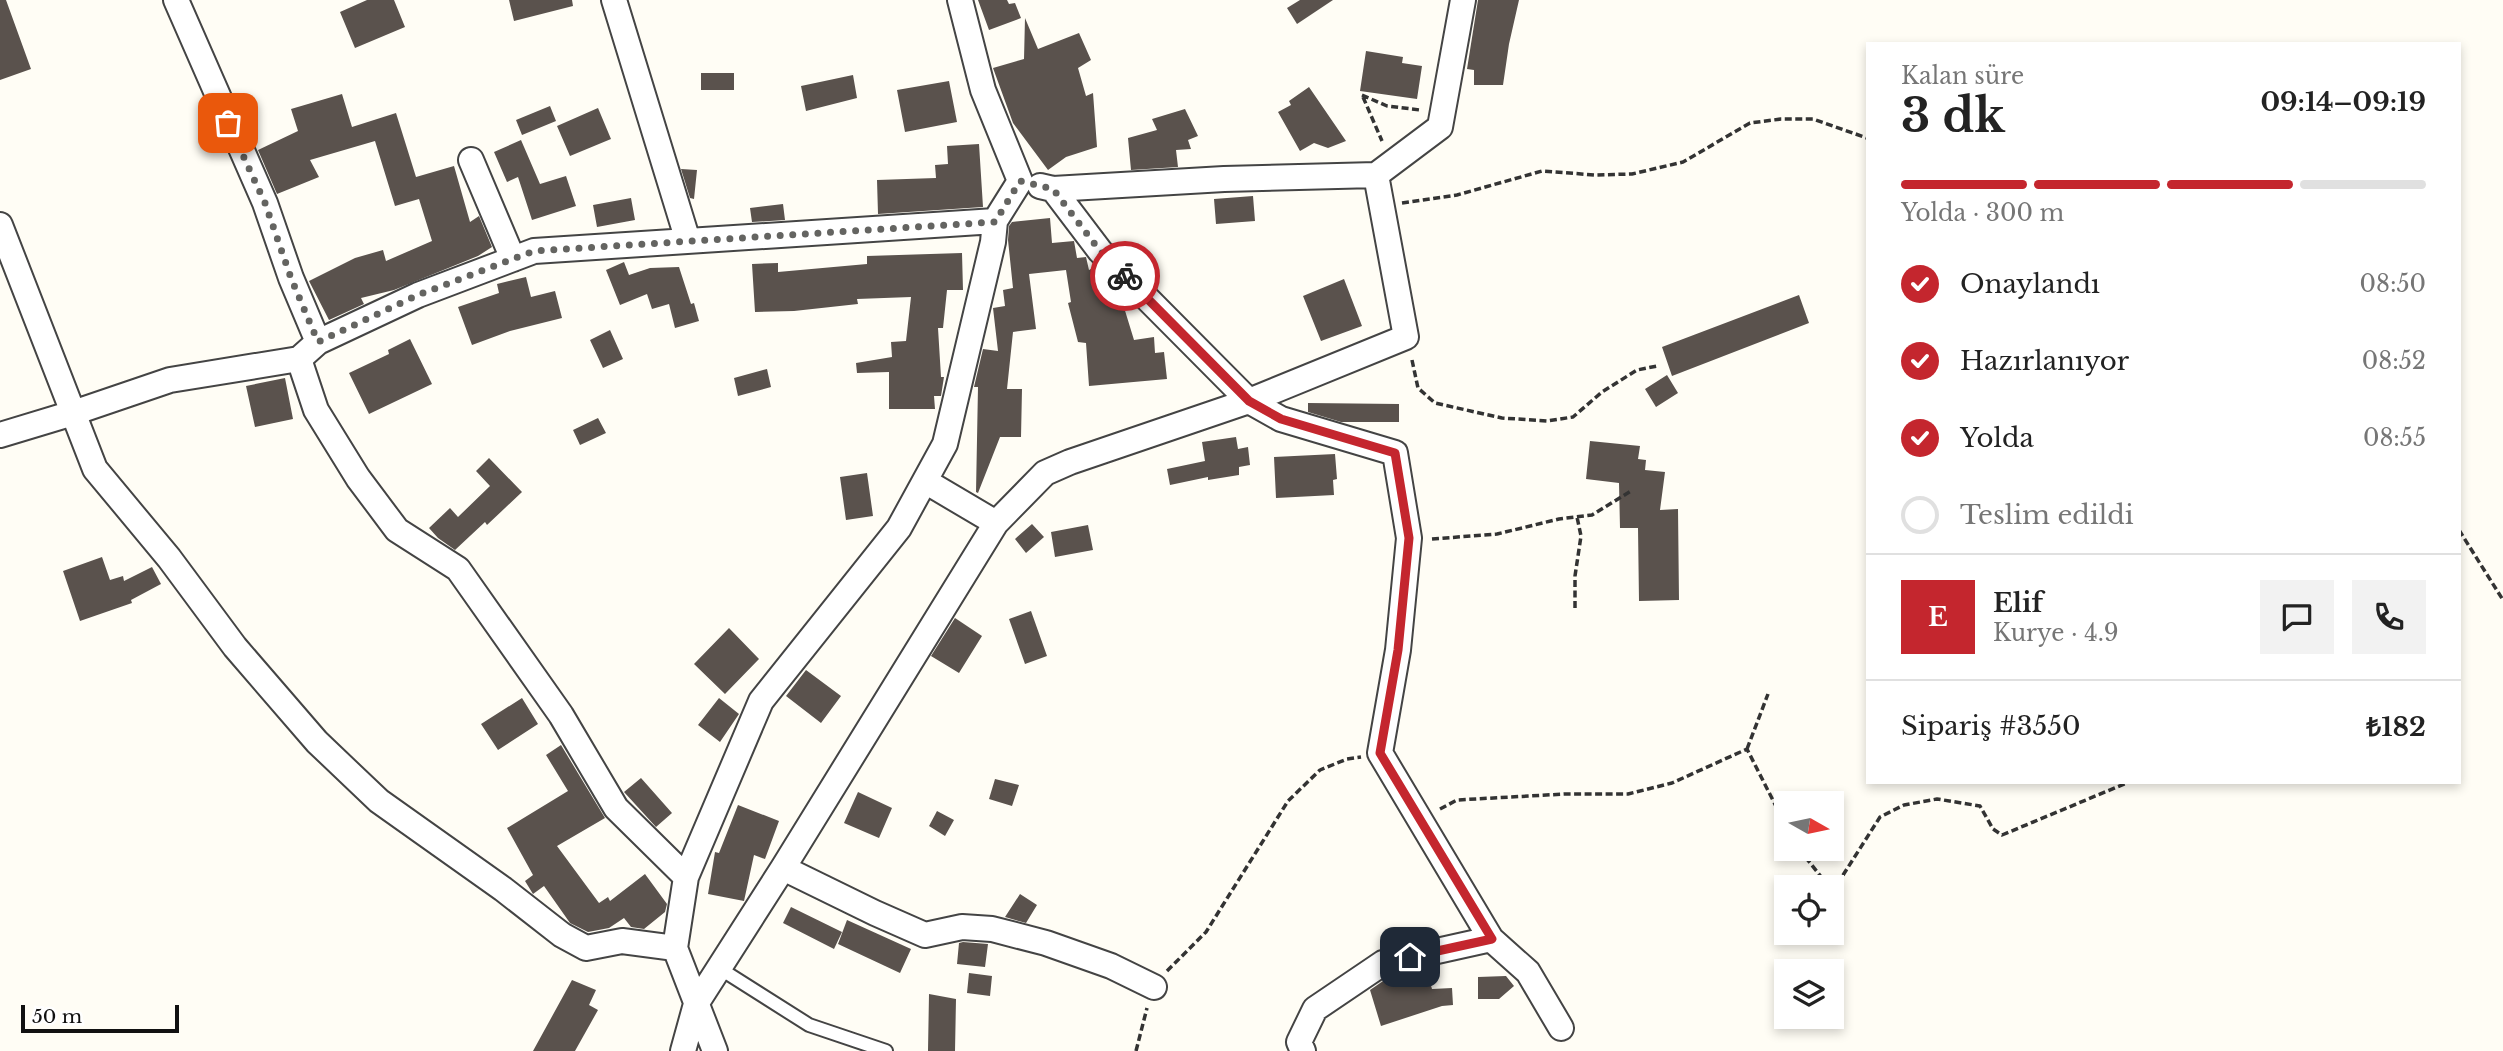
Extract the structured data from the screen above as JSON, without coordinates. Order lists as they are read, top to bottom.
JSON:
{
  "scale_bar": "50 m",
  "north": "right",
  "page": {
    "heading": ["3 dk", "Kalan süre", "09:14–09:19"],
    "panel": [
      "Elif",
      "Kurye · 4.9",
      "Sipariş #3550",
      "₺182"
    ],
    "bar": "Yolda · 300 m",
    "list": [
      ["Onaylandı", "08:50"],
      ["Hazırlanıyor", "08:52"],
      ["Yolda", "08:55"],
      "Teslim edildi"
    ],
    "round": "E",
    "scale": "50 m"
  }
}
